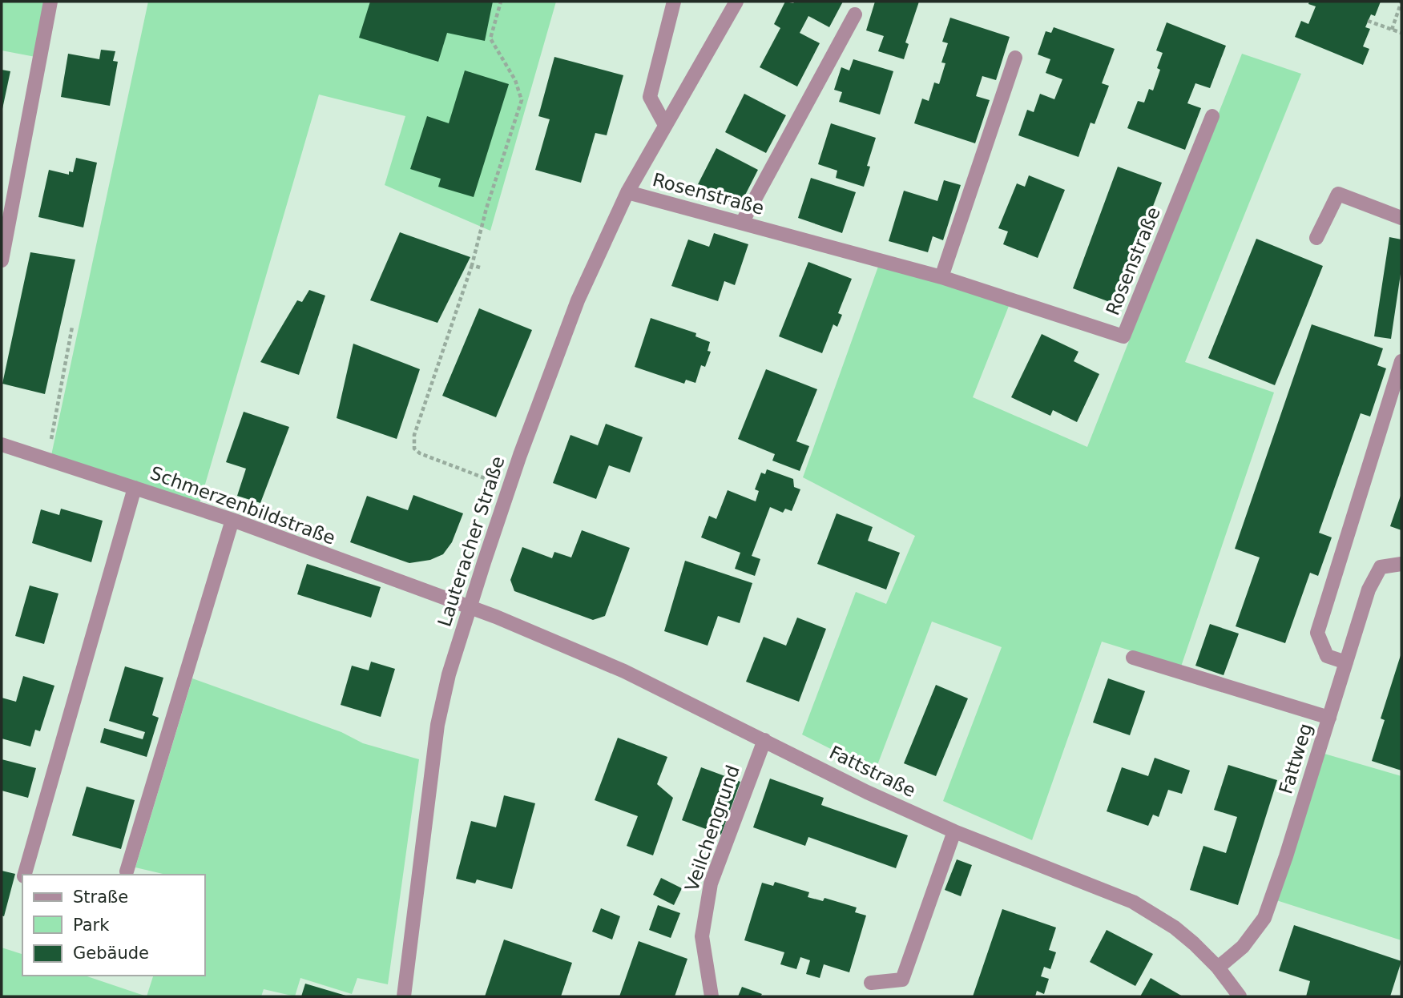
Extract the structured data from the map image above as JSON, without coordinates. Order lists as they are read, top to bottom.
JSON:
{
  "streets": {
    "street": [
      "Rosenstraße",
      "Schmerzenbildstraße",
      "Lauteracher Straße",
      "Fattweg",
      "Fattstraße",
      "Veilchengrund"
    ]
  },
  "crossings": [
    ["Rosenstraße", "Lauteracher Straße"],
    ["Schmerzenbildstraße", "Lauteracher Straße"],
    ["Schmerzenbildstraße", "Fattstraße"],
    ["Lauteracher Straße", "Fattstraße"],
    ["Fattweg", "Fattstraße"],
    ["Fattstraße", "Veilchengrund"]
  ],
  "legend": ["Straße", "Park", "Gebäude"]
}
